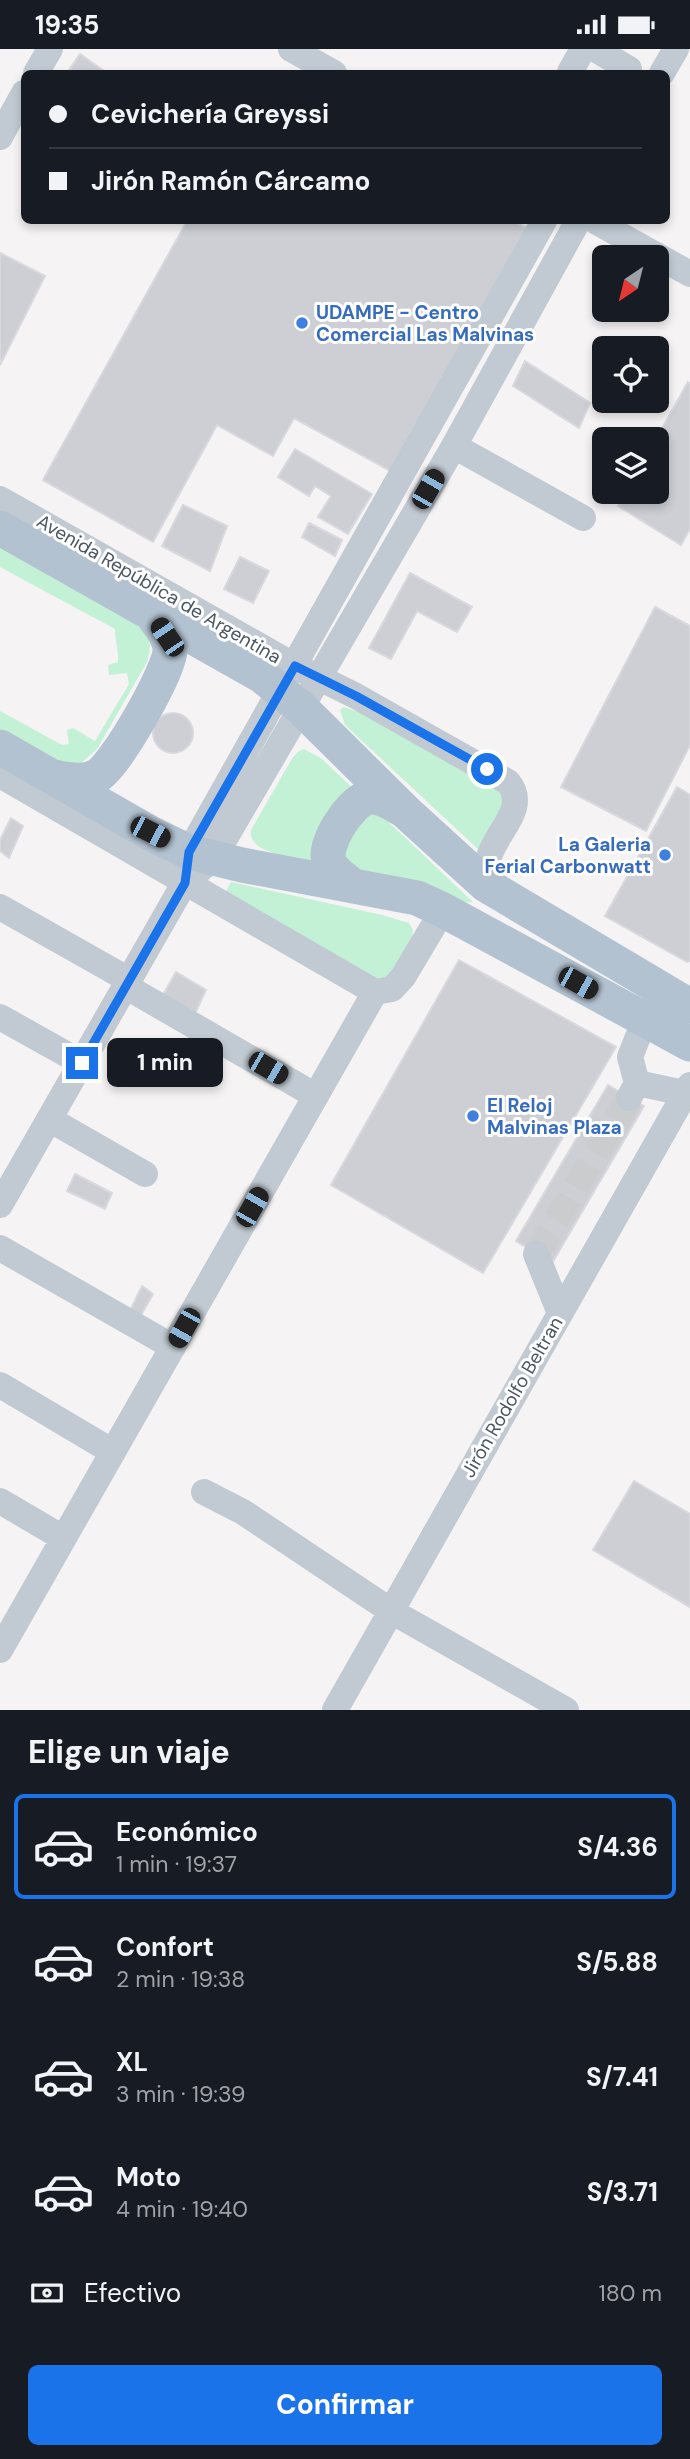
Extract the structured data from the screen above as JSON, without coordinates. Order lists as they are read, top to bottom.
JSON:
{
  "streets": {
    "main road": ["Avenida República de Argentina"],
    "street": ["Jirón Rodolfo Beltran"]
  },
  "places": ["UDAMPE - Centro Comercial Las Malvinas", "La Galeria Ferial Carbonwatt", "El Reloj Malvinas Plaza"],
  "north": "bottom left",
  "page": {
    "status": "19:35",
    "banner": ["Cevichería Greyssi", "Jirón Ramón Cárcamo"],
    "bubble": "1 min",
    "heading": "Elige un viaje",
    "list": [
      {
        "name": "Económico",
        "note": "1 min · 19:37",
        "value": "S/4.36"
      },
      {
        "name": "Confort",
        "note": "2 min · 19:38",
        "value": "S/5.88"
      },
      {
        "name": "XL",
        "note": "3 min · 19:39",
        "value": "S/7.41"
      },
      {
        "name": "Moto",
        "note": "4 min · 19:40",
        "value": "S/3.71"
      }
    ],
    "pay": ["Efectivo", "180 m"],
    "buttons": "Confirmar"
  }
}
